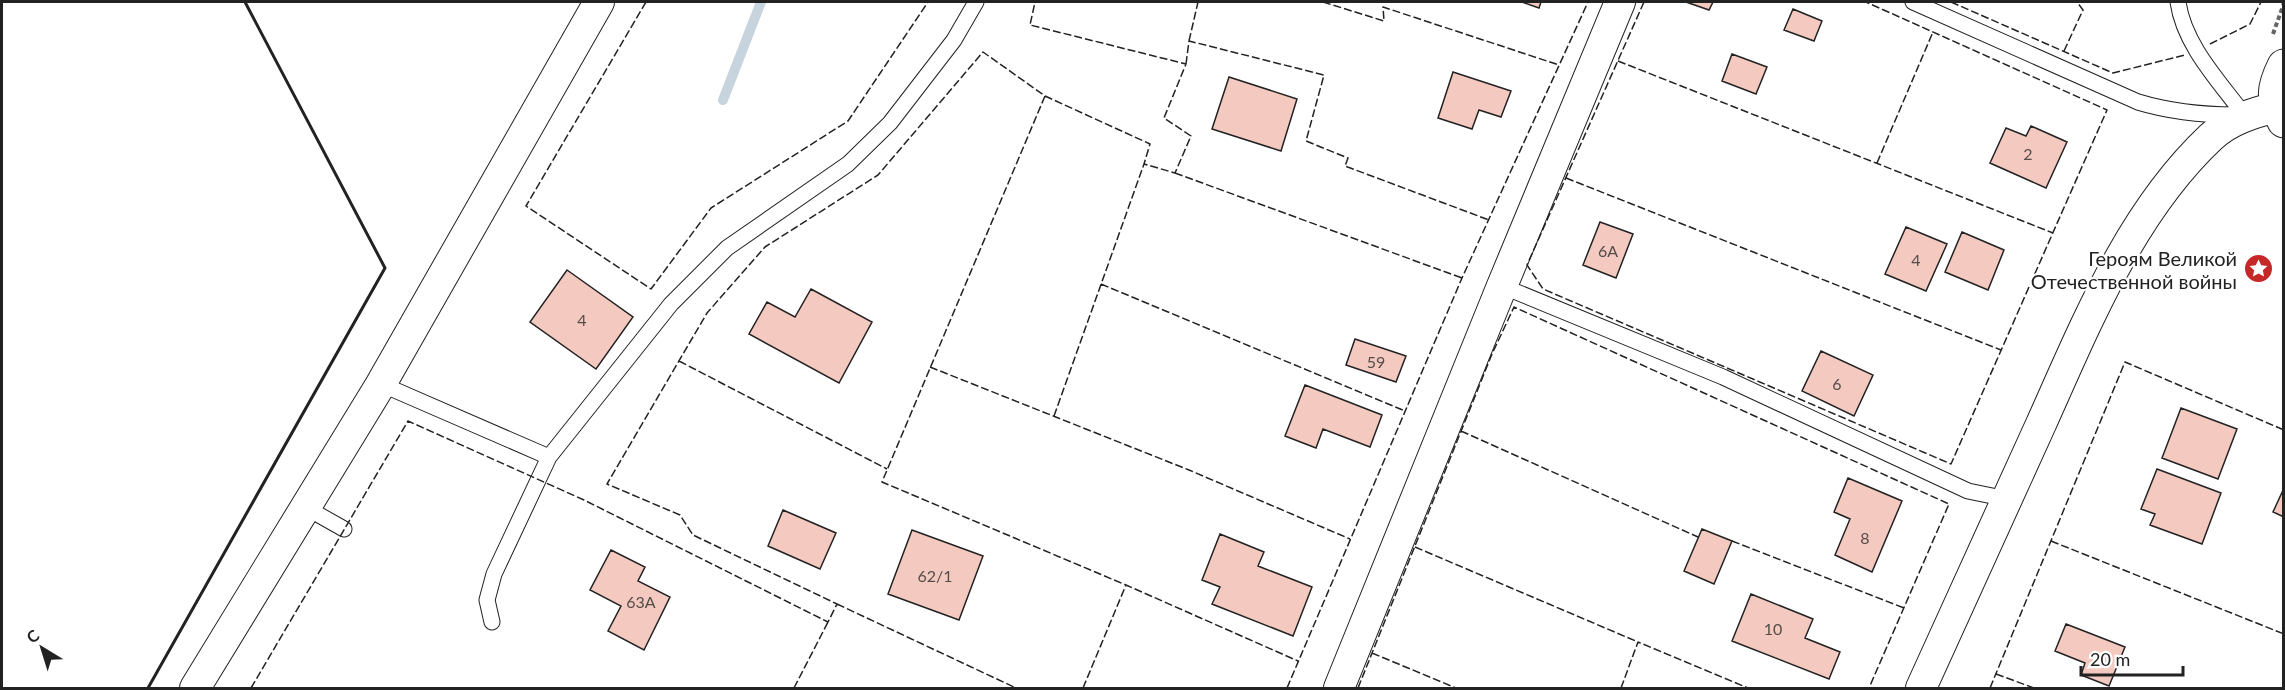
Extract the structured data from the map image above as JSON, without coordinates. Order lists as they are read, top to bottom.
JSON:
{
  "places": {
    "place": ["Героям Великой Отечественной войны"]
  },
  "house_numbers": [
    "2",
    "6А",
    "4",
    "4",
    "59",
    "6",
    "8",
    "62/1",
    "63А",
    "10"
  ],
  "scale_bar": "20 m",
  "north": "top left"
}
